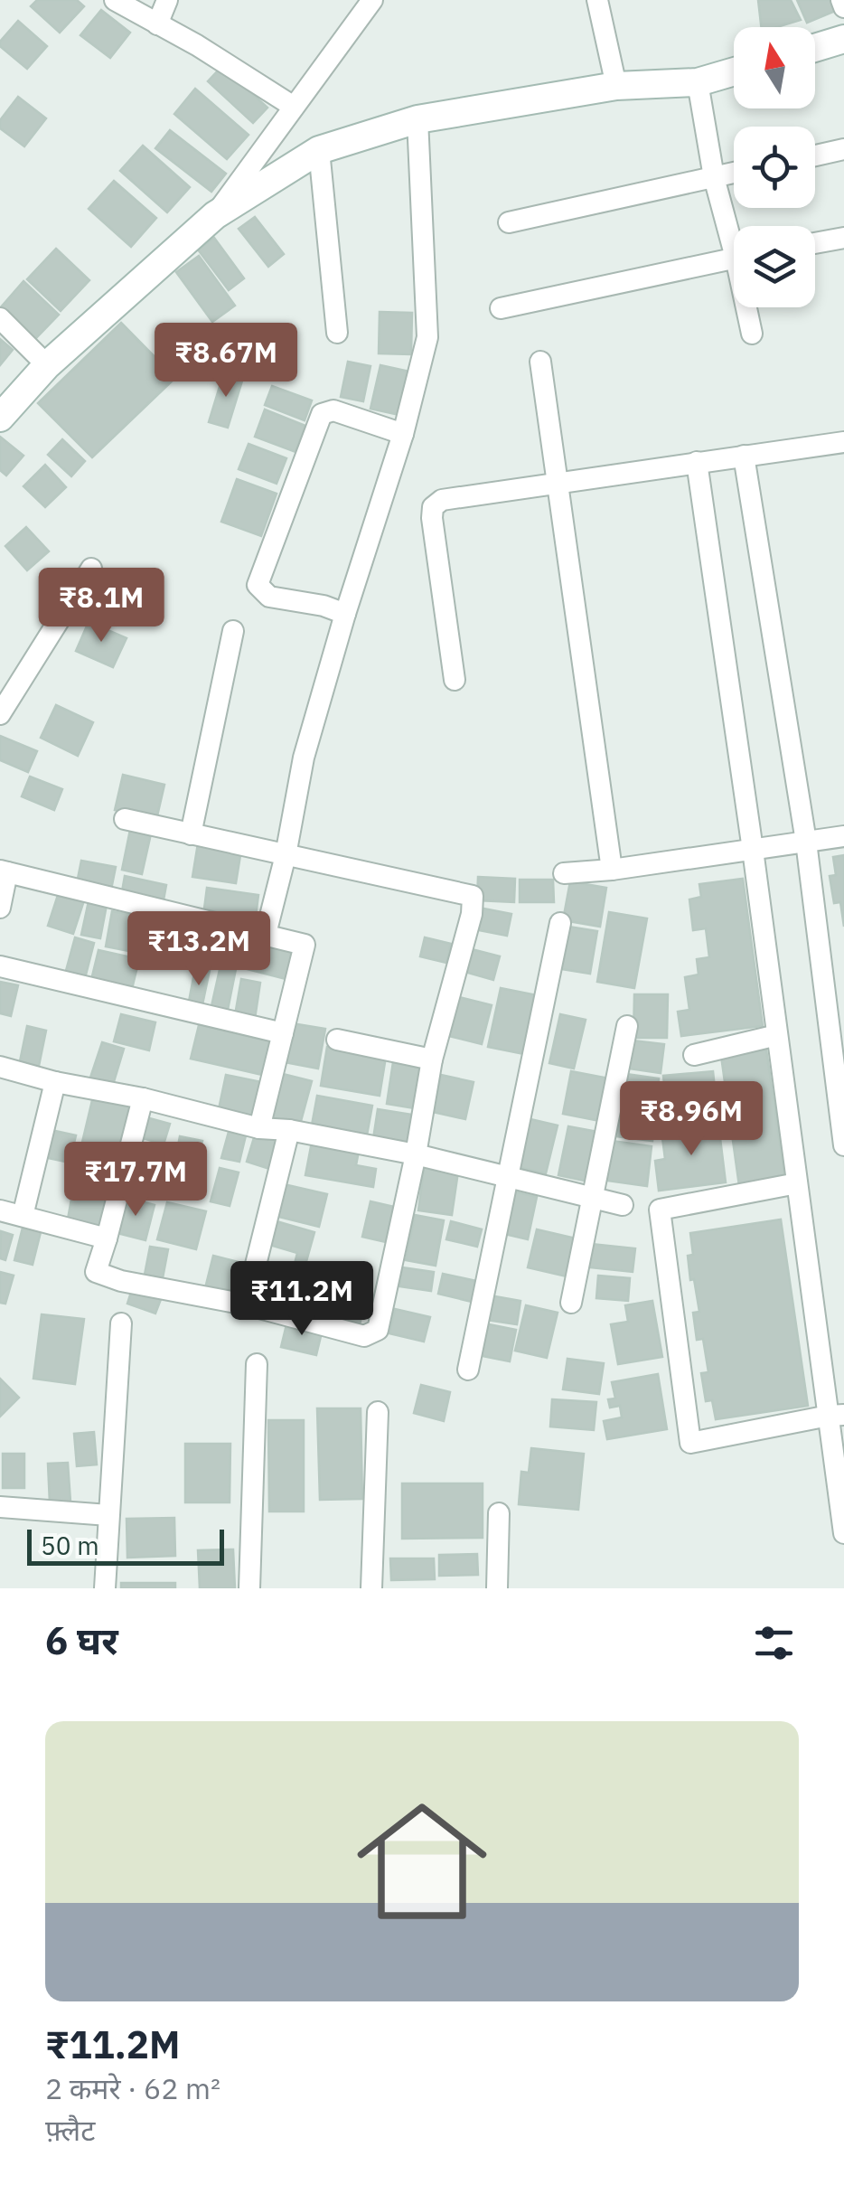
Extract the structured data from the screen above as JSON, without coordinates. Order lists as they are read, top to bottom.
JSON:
{
  "scale_bar": "50 m",
  "north": "top",
  "page": {
    "price": [
      "₹8.67M",
      "₹8.1M",
      "₹13.2M",
      "₹8.96M",
      "₹17.7M",
      "₹11.2M"
    ],
    "scale": "50 m",
    "heading": "6 घर",
    "list": [
      {
        "name": "₹11.2M",
        "note": "2 कमरे · 62 m² · फ़्लैट"
      }
    ]
  }
}
